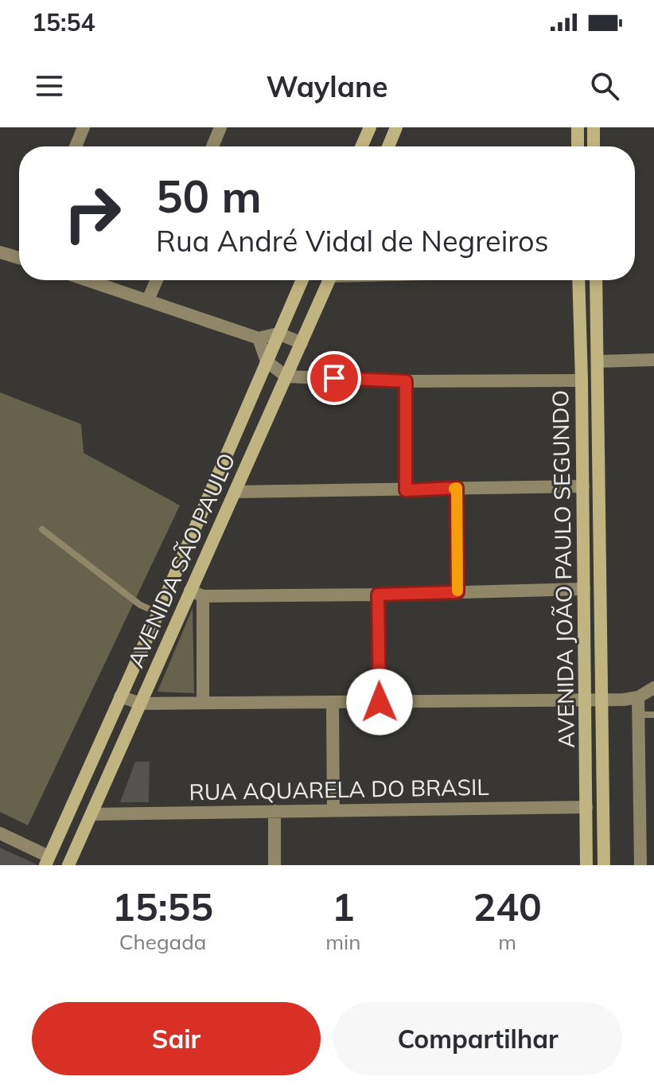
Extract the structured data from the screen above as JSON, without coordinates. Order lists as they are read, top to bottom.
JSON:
{
  "streets": {
    "street": ["AVENIDA SÃO PAULO", "AVENIDA JOÃO PAULO SEGUNDO", "RUA AQUARELA DO BRASIL"]
  },
  "crossings": [
    ["AVENIDA SÃO PAULO", "RUA AQUARELA DO BRASIL"],
    ["AVENIDA JOÃO PAULO SEGUNDO", "RUA AQUARELA DO BRASIL"]
  ],
  "page": {
    "status": "15:54",
    "header": "Waylane",
    "turn": ["50 m", "Rua André Vidal de Negreiros"],
    "eta": [
      "15:55",
      "Chegada",
      "1",
      "min",
      "240",
      "m"
    ],
    "buttons": ["Sair", "Compartilhar"]
  }
}
